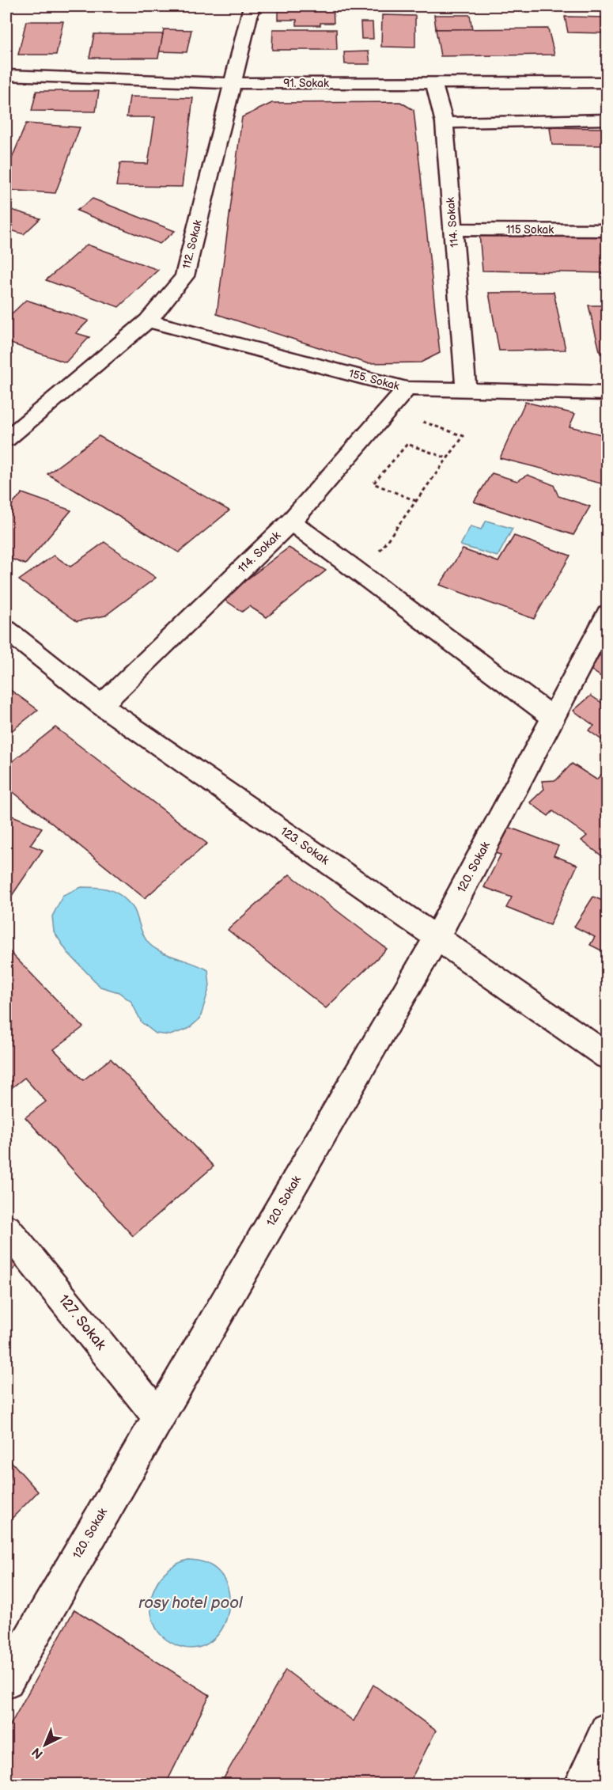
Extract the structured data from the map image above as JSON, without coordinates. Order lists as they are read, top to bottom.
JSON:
{
  "streets": {
    "street": [
      "91. Sokak",
      "114. Sokak",
      "115 Sokak",
      "112. Sokak",
      "155. Sokak",
      "123. Sokak",
      "120. Sokak",
      "127. Sokak"
    ]
  },
  "crossings": [
    ["91. Sokak", "114. Sokak"],
    ["91. Sokak", "112. Sokak"],
    ["114. Sokak", "115 Sokak"],
    ["114. Sokak", "155. Sokak"],
    ["114. Sokak", "123. Sokak"],
    ["112. Sokak", "155. Sokak"],
    ["123. Sokak", "120. Sokak"],
    ["120. Sokak", "127. Sokak"]
  ],
  "water": ["rosy hotel pool"],
  "north": "bottom left"
}
